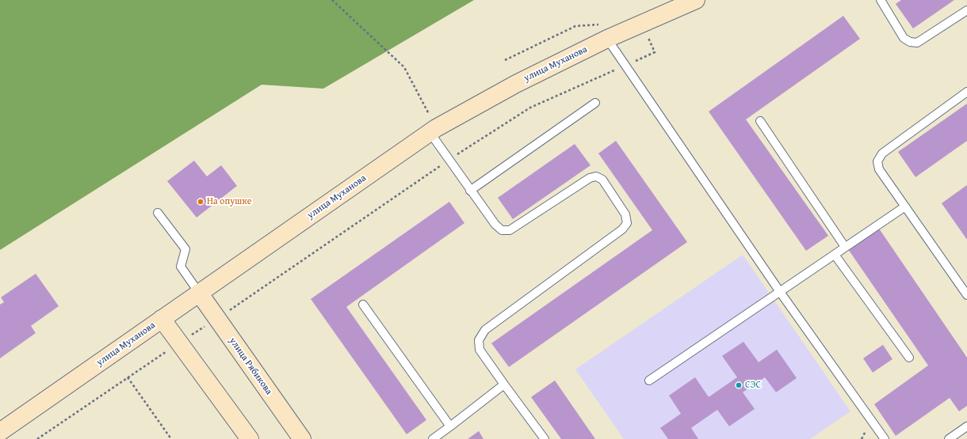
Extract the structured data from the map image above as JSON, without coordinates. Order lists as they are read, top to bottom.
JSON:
{
  "streets": {
    "street": ["улица Муханова", "улица Рябикова"]
  },
  "crossings": [
    ["улица Муханова", "улица Рябикова"]
  ],
  "places": ["На опушке", "СЭС"]
}
